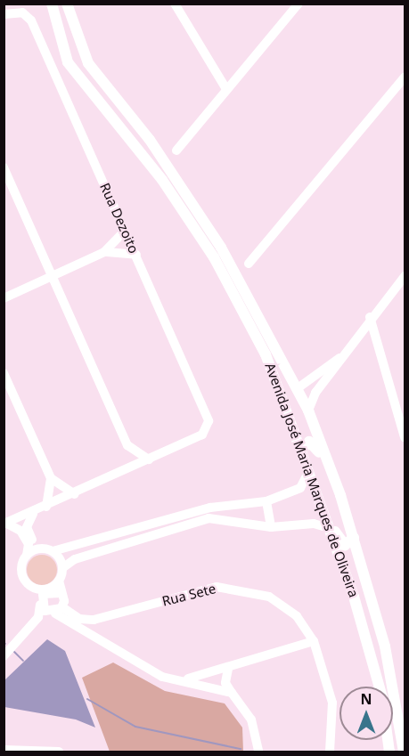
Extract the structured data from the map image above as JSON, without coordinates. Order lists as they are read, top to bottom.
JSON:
{
  "streets": {
    "main road": ["Avenida José Maria Marques de Oliveira"],
    "street": ["Rua Dezoito", "Rua Sete"]
  },
  "north": "top"
}
